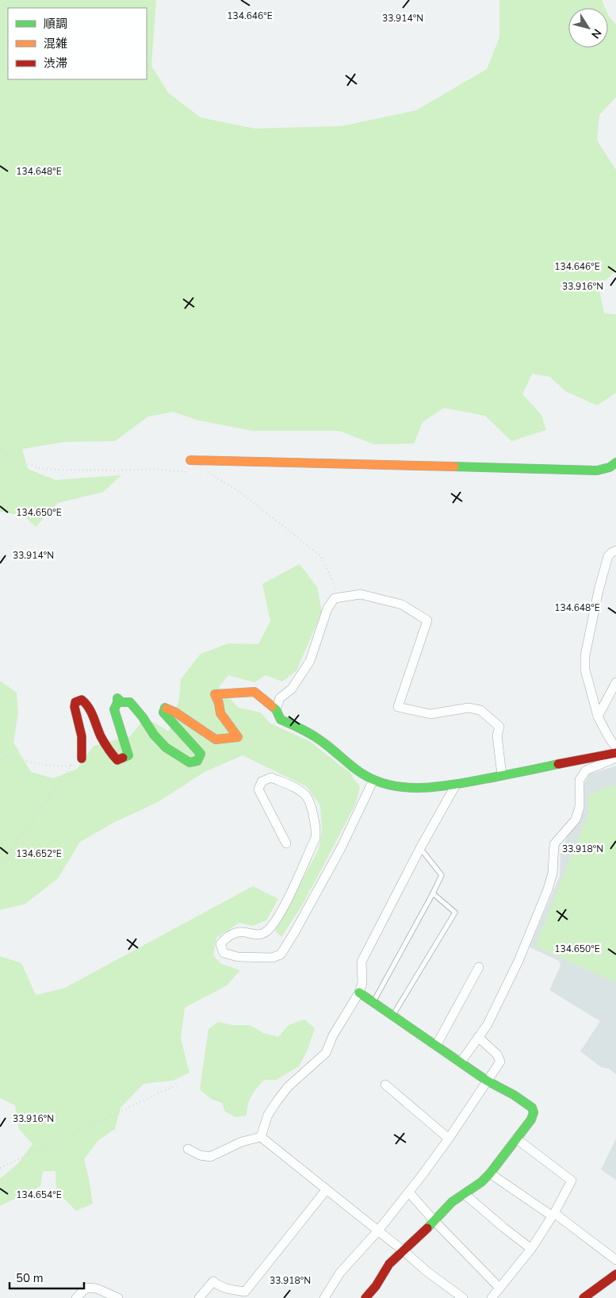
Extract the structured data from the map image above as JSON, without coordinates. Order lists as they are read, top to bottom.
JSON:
{
  "legend": ["順調", "混雑", "渋滞"],
  "scale_bar": "50 m",
  "north": "bottom right",
  "coordinates": [
    "134.646°E",
    "33.914°N",
    "134.648°E",
    "33.916°N",
    "134.650°E",
    "33.918°N",
    "134.652°E",
    "134.654°E"
  ]
}
